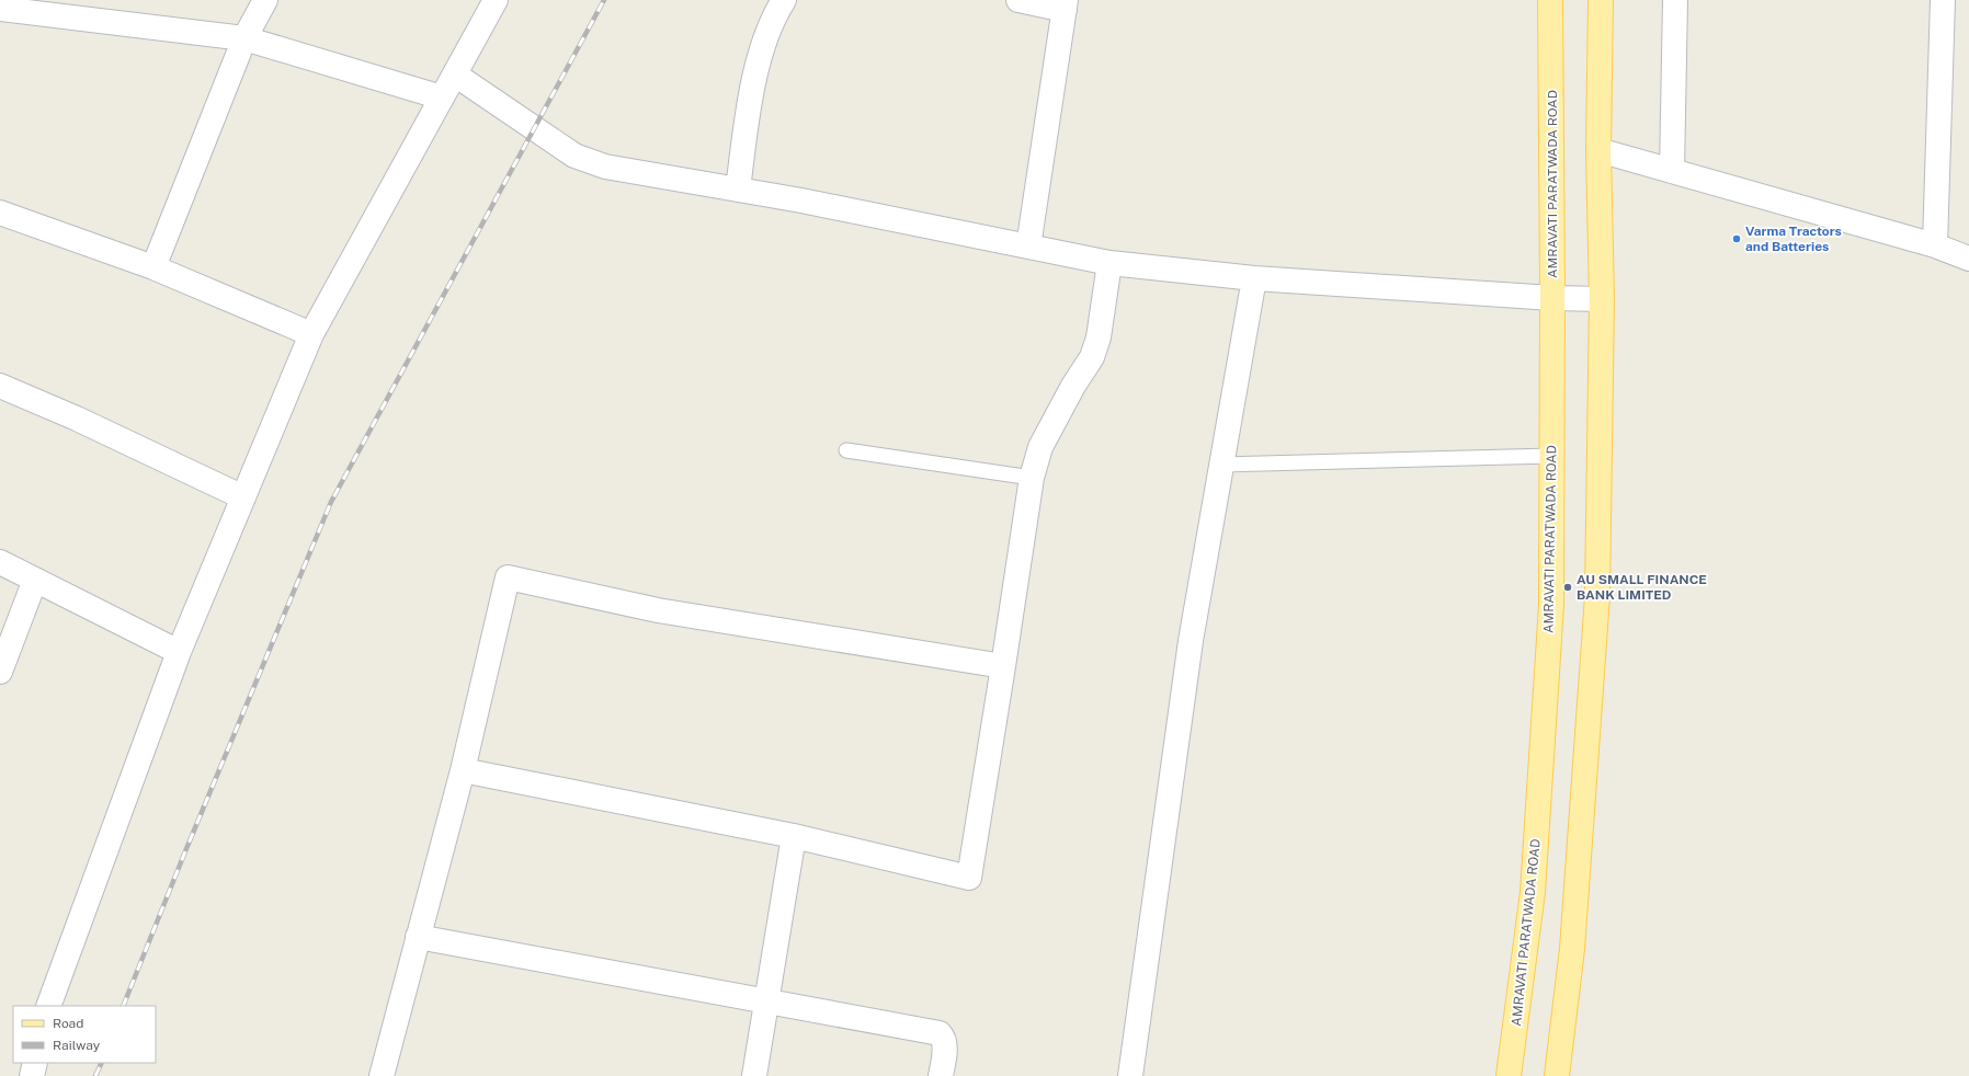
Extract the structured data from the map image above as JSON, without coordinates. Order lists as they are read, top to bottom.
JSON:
{
  "streets": {
    "main road": ["AMRAVATI PARATWADA ROAD"]
  },
  "places": ["Varma Tractors and Batteries", "AU SMALL FINANCE BANK LIMITED"],
  "legend": ["Road", "Railway"]
}
